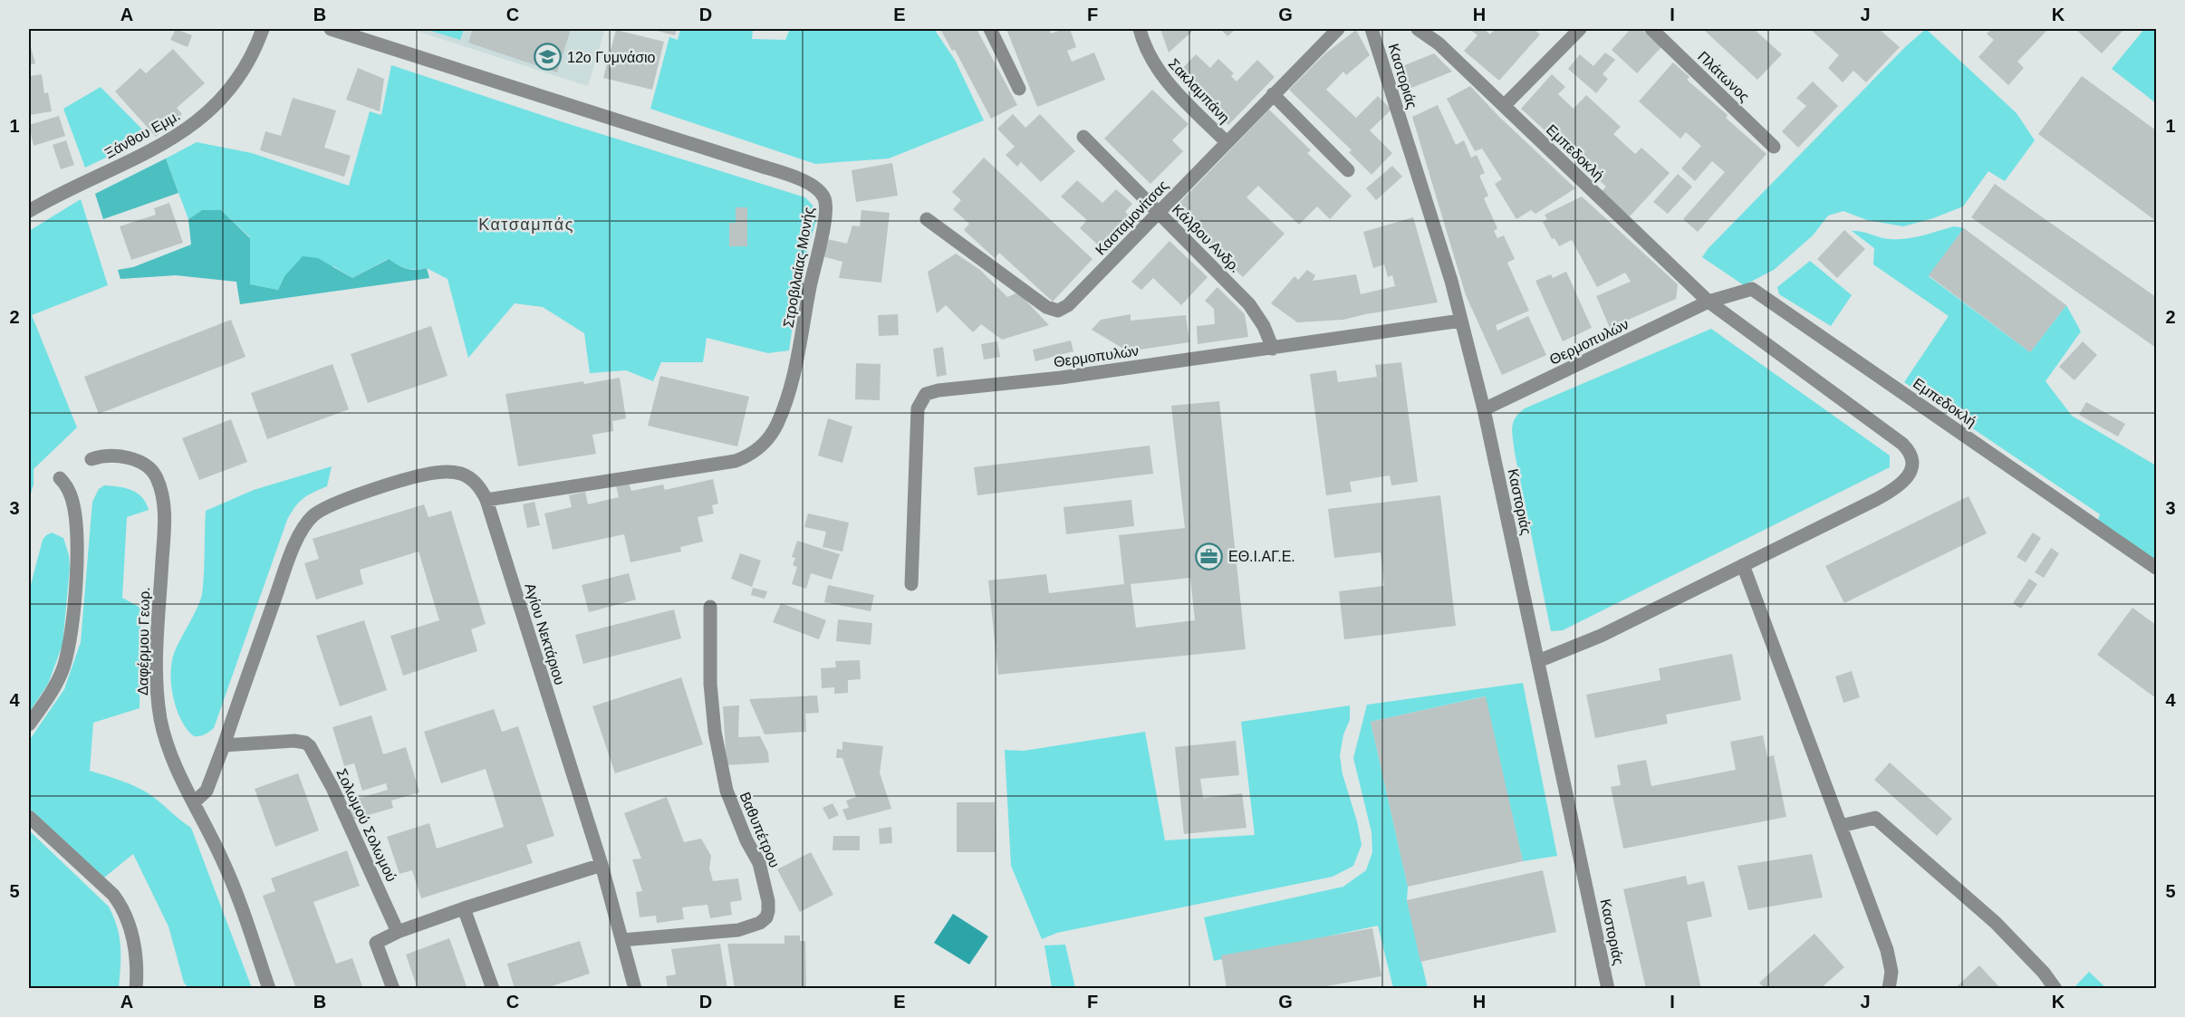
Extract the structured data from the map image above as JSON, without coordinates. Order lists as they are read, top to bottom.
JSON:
{
  "streets": {
    "street": [
      "Καστοριάς",
      "Πλάτωνος",
      "Σακλαμπάνη",
      "Ξάνθου Εμμ.",
      "Εμπεδοκλή",
      "Κασταμονίτσας",
      "Κάλβου Ανδρ.",
      "Στροβιλαίας Μονής",
      "Θερμοπυλών",
      "Αγίου Νεκτάριου",
      "Δαφέρμου Γεωρ.",
      "Σολωμού Σολωμού",
      "Βαθυπέτρου"
    ]
  },
  "crossings": [
    ["Καστοριάς", "Θερμοπυλών"],
    ["Σακλαμπάνη", "Κασταμονίτσας"],
    ["Εμπεδοκλή", "Θερμοπυλών"],
    ["Κασταμονίτσας", "Κάλβου Ανδρ."],
    ["Κάλβου Ανδρ.", "Θερμοπυλών"],
    ["Στροβιλαίας Μονής", "Αγίου Νεκτάριου"],
    ["Αγίου Νεκτάριου", "Σολωμού Σολωμού"],
    ["Αγίου Νεκτάριου", "Βαθυπέτρου"]
  ],
  "districts": ["Κατσαμπάς"],
  "places": {
    "school or university": ["12o Γυμνάσιο"],
    "office": ["ΕΘ.Ι.ΑΓ.Ε."]
  },
  "grid": {
    "columns": [
      "A",
      "B",
      "C",
      "D",
      "E",
      "F",
      "G",
      "H",
      "I",
      "J",
      "K"
    ],
    "rows": [
      "1",
      "2",
      "3",
      "4",
      "5"
    ]
  }
}
